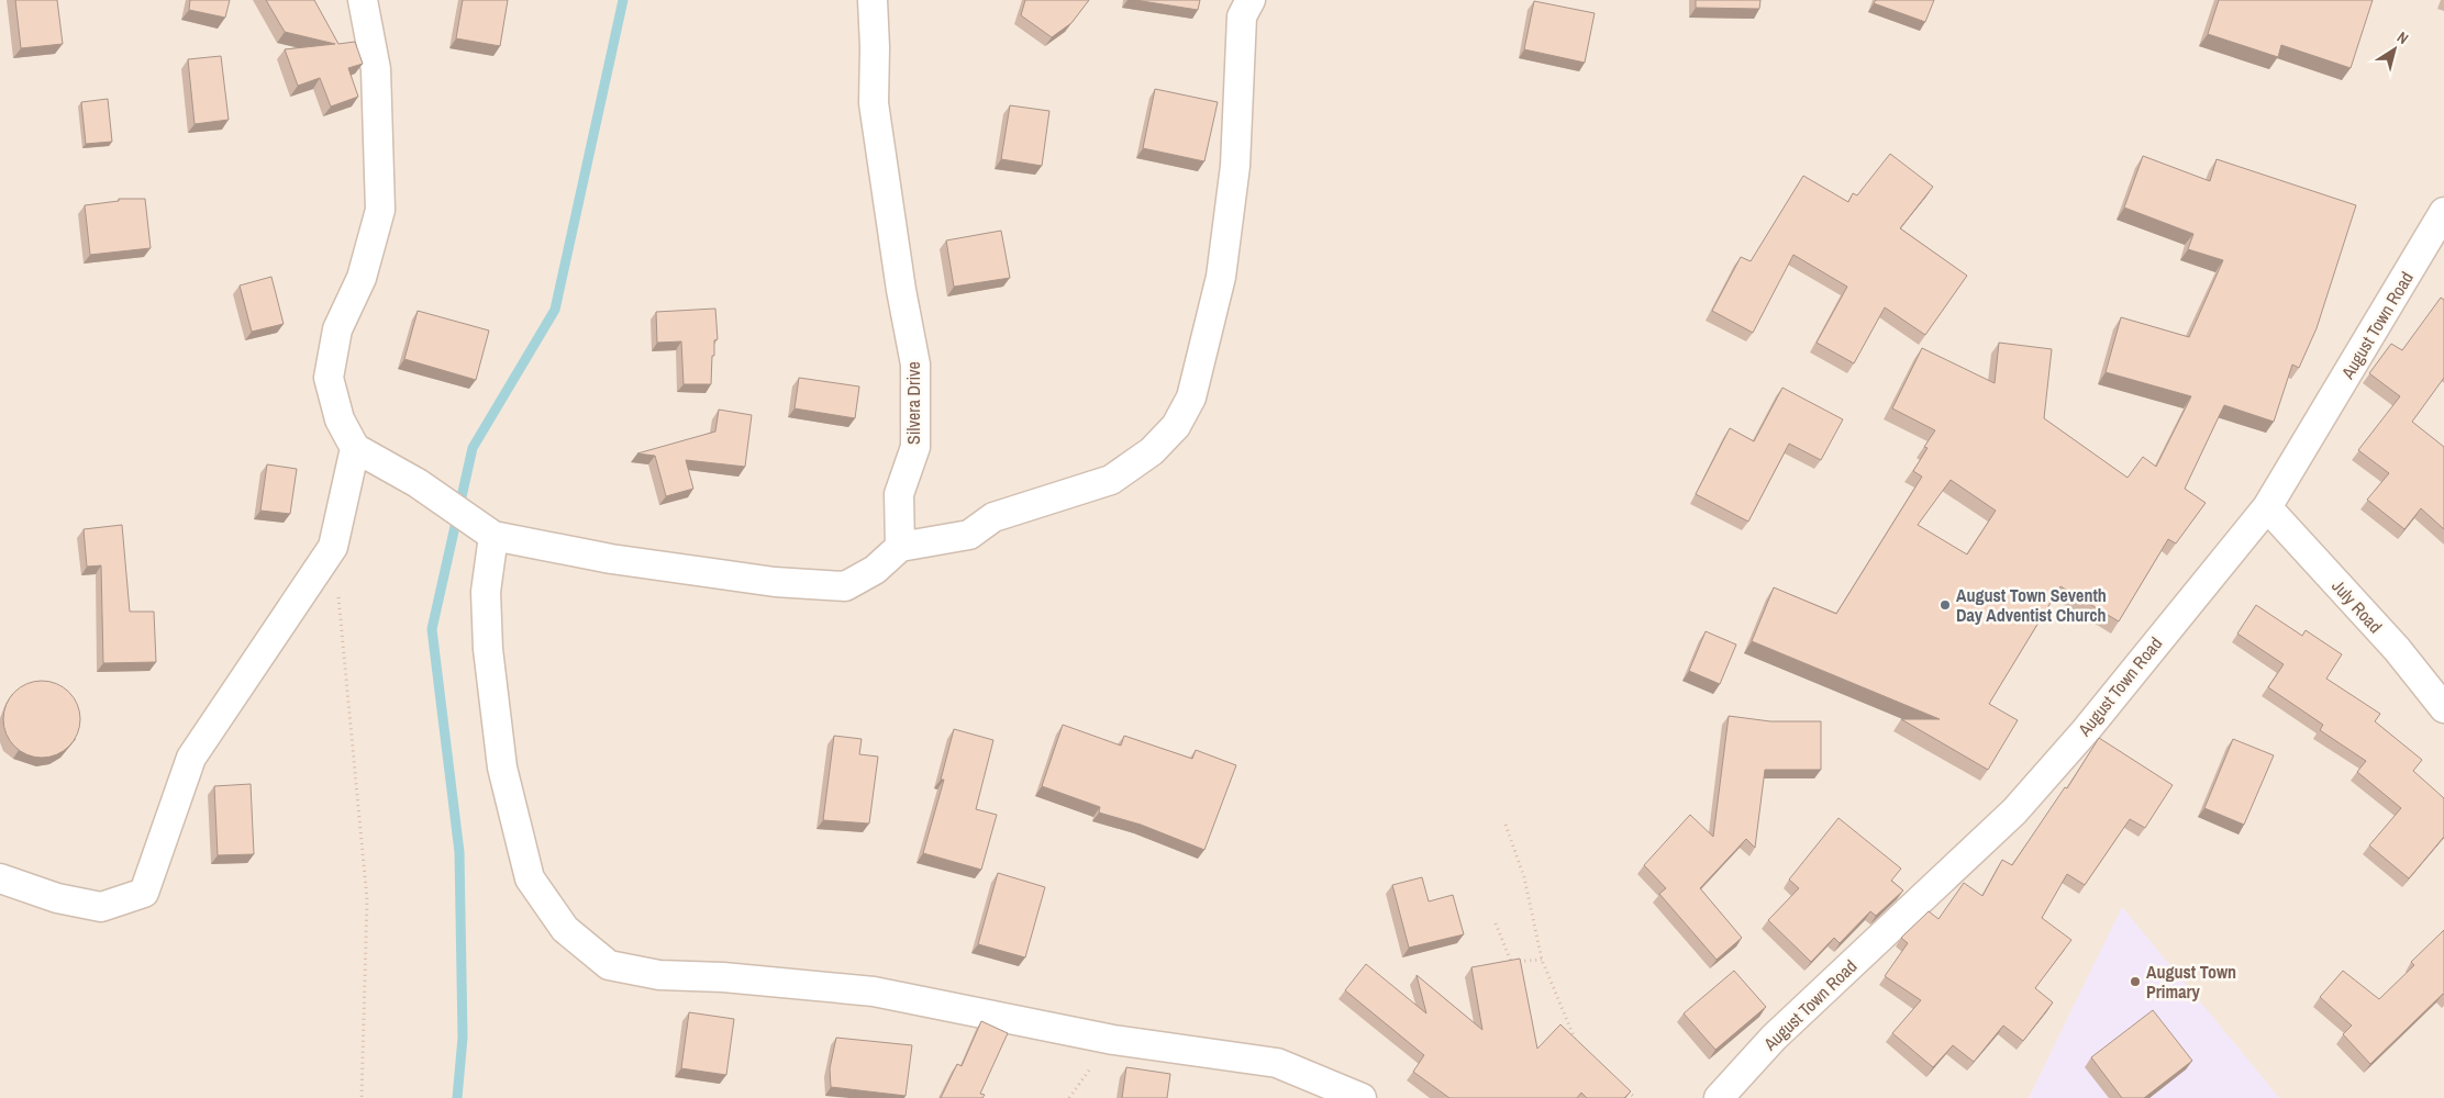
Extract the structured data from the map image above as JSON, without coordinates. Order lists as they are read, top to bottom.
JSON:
{
  "streets": {
    "street": ["August Town Road", "Silvera Drive", "July Road"]
  },
  "crossings": [
    ["August Town Road", "July Road"]
  ],
  "places": ["August Town Seventh Day Adventist Church", "August Town Primary"],
  "north": "top right"
}
